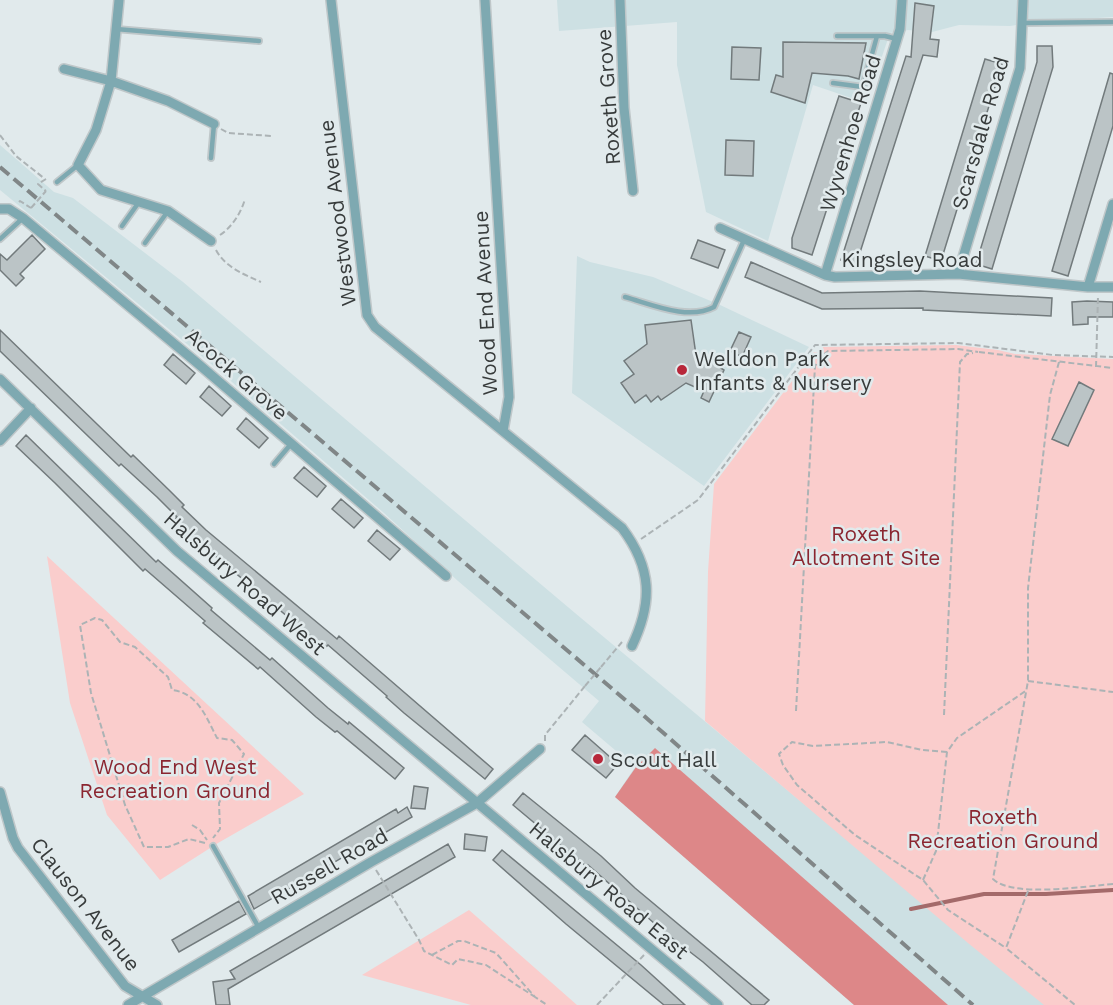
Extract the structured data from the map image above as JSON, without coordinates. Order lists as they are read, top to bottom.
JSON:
{
  "streets": {
    "street": [
      "Roxeth Grove",
      "Wyvenhoe Road",
      "Scarsdale Road",
      "Westwood Avenue",
      "Kingsley Road",
      "Wood End Avenue",
      "Acock Grove",
      "Halsbury Road West",
      "Russell Road",
      "Halsbury Road East",
      "Clauson Avenue"
    ]
  },
  "crossings": [
    ["Wyvenhoe Road", "Kingsley Road"],
    ["Scarsdale Road", "Kingsley Road"],
    ["Westwood Avenue", "Wood End Avenue"],
    ["Halsbury Road West", "Russell Road"],
    ["Halsbury Road West", "Halsbury Road East"],
    ["Russell Road", "Halsbury Road East"],
    ["Russell Road", "Clauson Avenue"]
  ],
  "parks": ["Roxeth Allotment Site", "Wood End West Recreation Ground", "Roxeth Recreation Ground"],
  "places": ["Welldon Park Infants & Nursery", "Scout Hall"]
}
